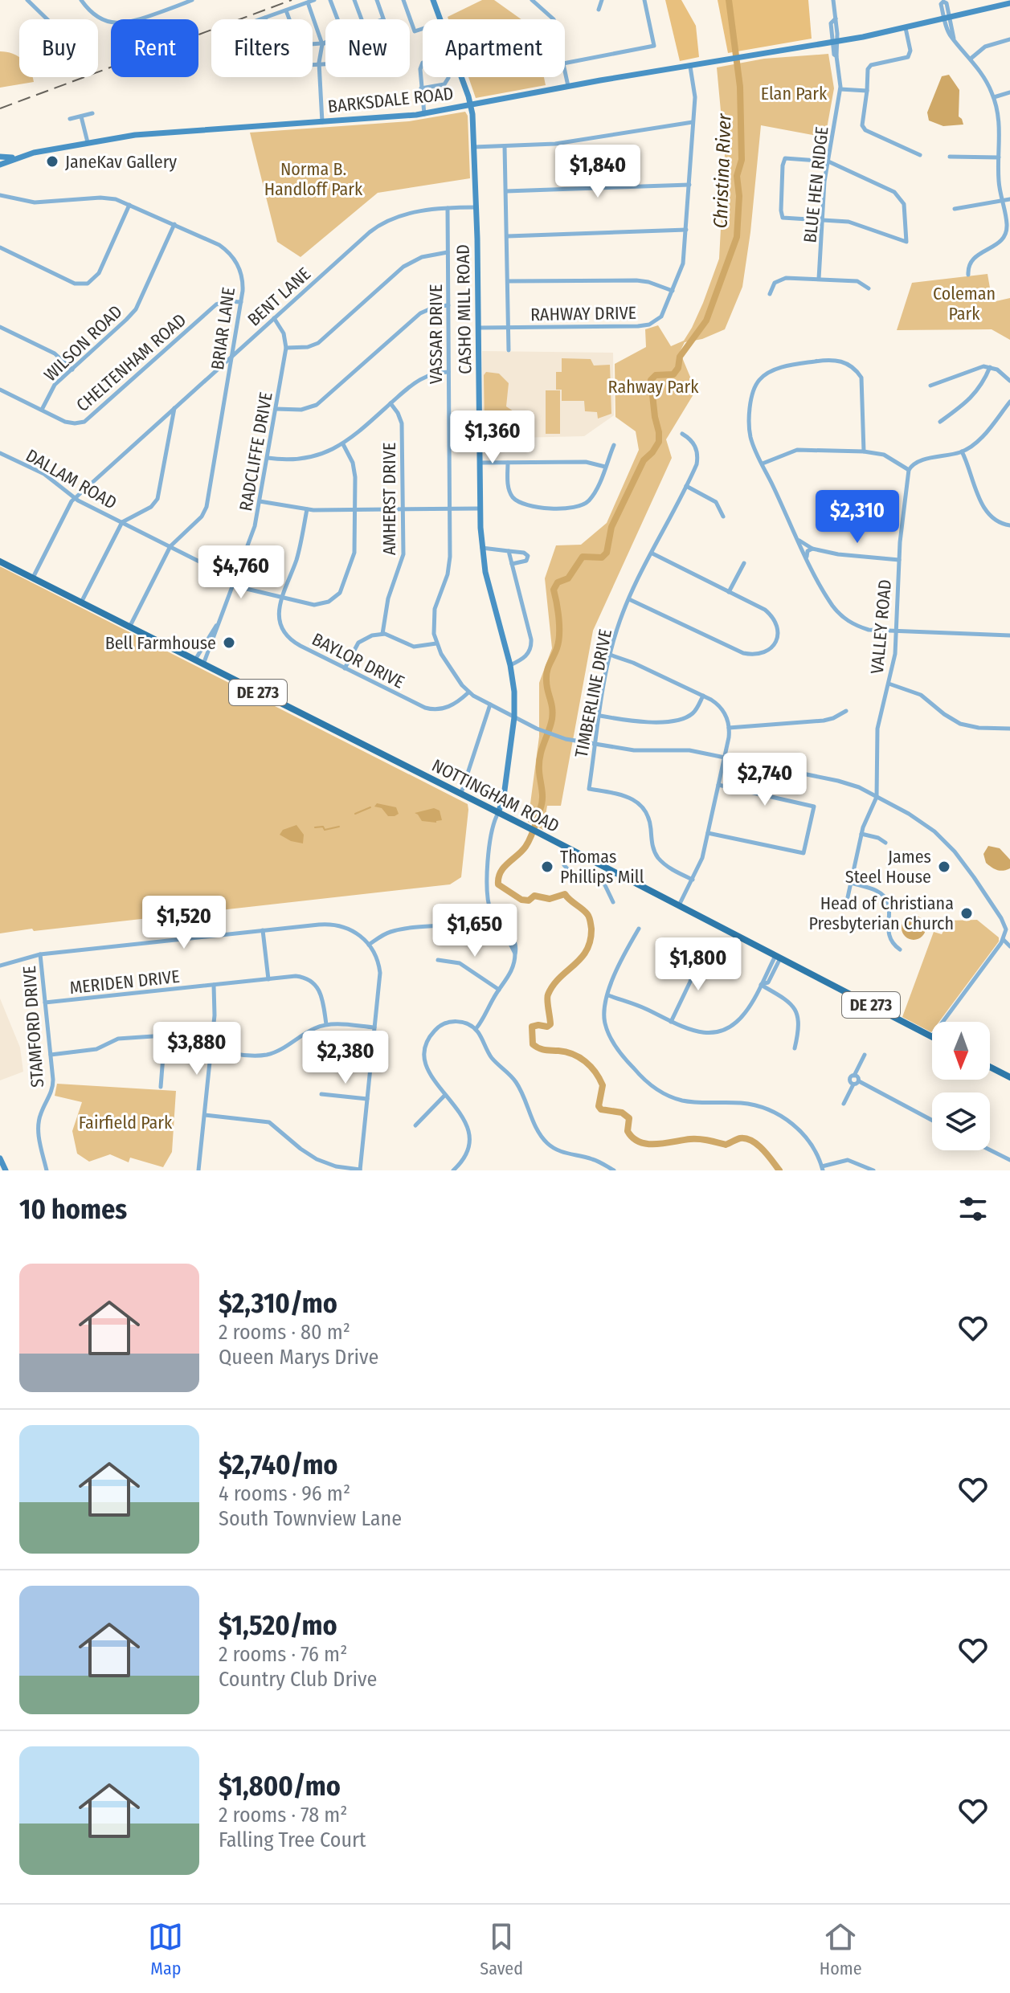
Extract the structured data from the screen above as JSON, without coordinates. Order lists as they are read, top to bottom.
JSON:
{
  "streets": {
    "main road": ["DE 273", "NOTTINGHAM ROAD"],
    "street": [
      "BARKSDALE ROAD",
      "BLUE HEN RIDGE",
      "BENT LANE",
      "CASHO MILL ROAD",
      "RAHWAY DRIVE",
      "BRIAR LANE",
      "VASSAR DRIVE",
      "WILSON ROAD",
      "CHELTENHAM ROAD",
      "RADCLIFFE DRIVE",
      "DALLAM ROAD",
      "AMHERST DRIVE",
      "VALLEY ROAD",
      "BAYLOR DRIVE",
      "TIMBERLINE DRIVE",
      "MERIDEN DRIVE",
      "STAMFORD DRIVE"
    ]
  },
  "crossings": [
    ["BARKSDALE ROAD", "BLUE HEN RIDGE"],
    ["BARKSDALE ROAD", "CASHO MILL ROAD"],
    ["BARKSDALE ROAD", "RAHWAY DRIVE"],
    ["BENT LANE", "CASHO MILL ROAD"],
    ["BENT LANE", "BRIAR LANE"],
    ["BENT LANE", "VASSAR DRIVE"],
    ["BENT LANE", "DALLAM ROAD"],
    ["BENT LANE", "DE 273"],
    ["BENT LANE", "NOTTINGHAM ROAD"],
    ["CASHO MILL ROAD", "RAHWAY DRIVE"],
    ["CASHO MILL ROAD", "VASSAR DRIVE"],
    ["CASHO MILL ROAD", "NOTTINGHAM ROAD"],
    ["BRIAR LANE", "WILSON ROAD"],
    ["BRIAR LANE", "CHELTENHAM ROAD"],
    ["BRIAR LANE", "DALLAM ROAD"],
    ["BRIAR LANE", "NOTTINGHAM ROAD"],
    ["VASSAR DRIVE", "VALLEY ROAD"],
    ["VASSAR DRIVE", "BAYLOR DRIVE"],
    ["VASSAR DRIVE", "TIMBERLINE DRIVE"],
    ["WILSON ROAD", "CHELTENHAM ROAD"],
    ["RADCLIFFE DRIVE", "DALLAM ROAD"],
    ["RADCLIFFE DRIVE", "NOTTINGHAM ROAD"],
    ["DALLAM ROAD", "BAYLOR DRIVE"],
    ["DE 273", "NOTTINGHAM ROAD"],
    ["MERIDEN DRIVE", "STAMFORD DRIVE"]
  ],
  "water": ["Christina River"],
  "parks": [
    "Elan Park",
    "Norma B. Handloff Park",
    "Coleman Park",
    "Rahway Park",
    "Fairfield Park"
  ],
  "places": [
    "JaneKav Gallery",
    "Bell Farmhouse",
    "Thomas Phillips Mill",
    "James Steel House",
    "Head of Christiana Presbyterian Church"
  ],
  "north": "bottom",
  "page": {
    "chip": [
      "Buy",
      "Rent",
      "Filters",
      "New",
      "Apartment"
    ],
    "price": [
      "$1,840",
      "$1,360",
      "$2,310",
      "$4,760",
      "$2,740",
      "$1,520",
      "$1,650",
      "$1,800",
      "$3,880",
      "$2,380"
    ],
    "heading": "10 homes",
    "list": [
      {
        "name": "$2,310/mo",
        "note": "2 rooms · 80 m² · Queen Marys Drive"
      },
      {
        "name": "$2,740/mo",
        "note": "4 rooms · 96 m² · South Townview Lane"
      },
      {
        "name": "$1,520/mo",
        "note": "2 rooms · 76 m² · Country Club Drive"
      },
      {
        "name": "$1,800/mo",
        "note": "2 rooms · 78 m² · Falling Tree Court"
      }
    ],
    "tabs": ["Map", "Saved", "Home"]
  }
}
